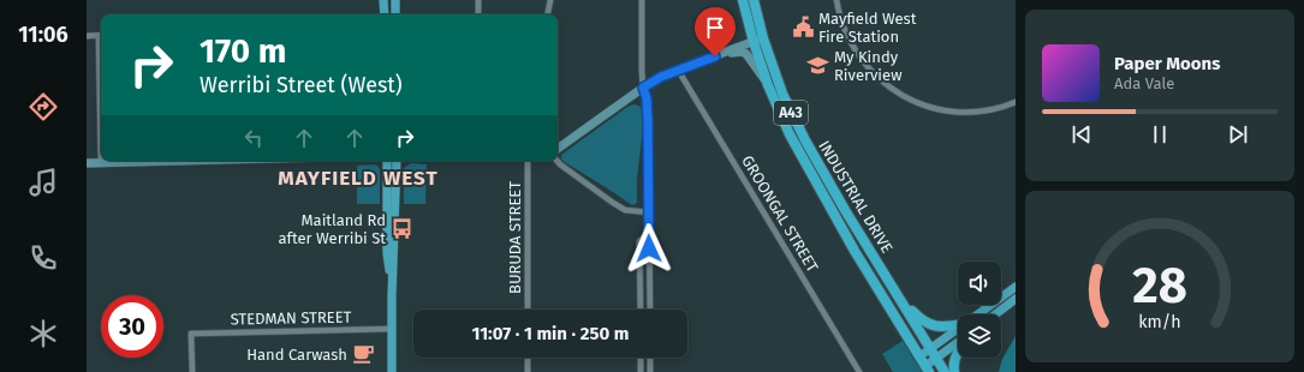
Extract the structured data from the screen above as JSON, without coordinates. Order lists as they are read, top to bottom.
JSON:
{
  "streets": {
    "highway": ["A43", "INDUSTRIAL DRIVE"],
    "street": ["GROONGAL STREET", "BURUDA STREET", "STEDMAN STREET"]
  },
  "districts": ["MAYFIELD WEST"],
  "places": {
    "public building": ["Mayfield West Fire Station"],
    "school or university": ["My Kindy Riverview"],
    "bus stop": ["Maitland Rd after Werribi St"],
    "cafe": ["Hand Carwash"]
  },
  "page": {
    "tabs": "11:06",
    "turn": ["170 m", "Werribi Street (West)"],
    "song": ["Paper Moons", "Ada Vale"],
    "limit": "30",
    "trip": "11:07 · 1 min · 250 m",
    "gauge": ["28", "km/h"]
  }
}
